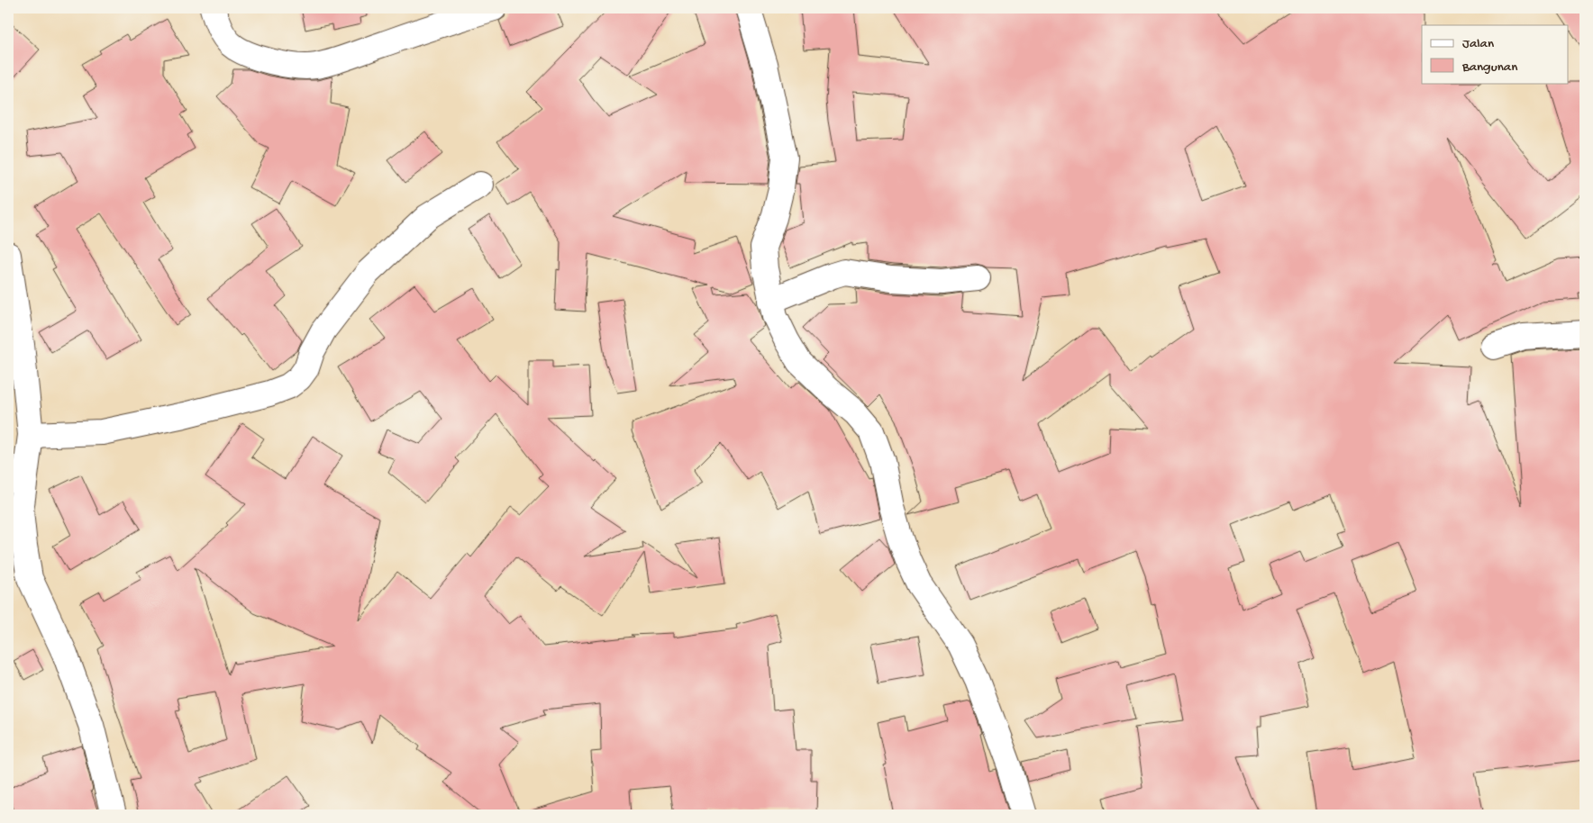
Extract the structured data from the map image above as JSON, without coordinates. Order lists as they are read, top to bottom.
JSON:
{
  "legend": ["Jalan", "Bangunan"]
}
